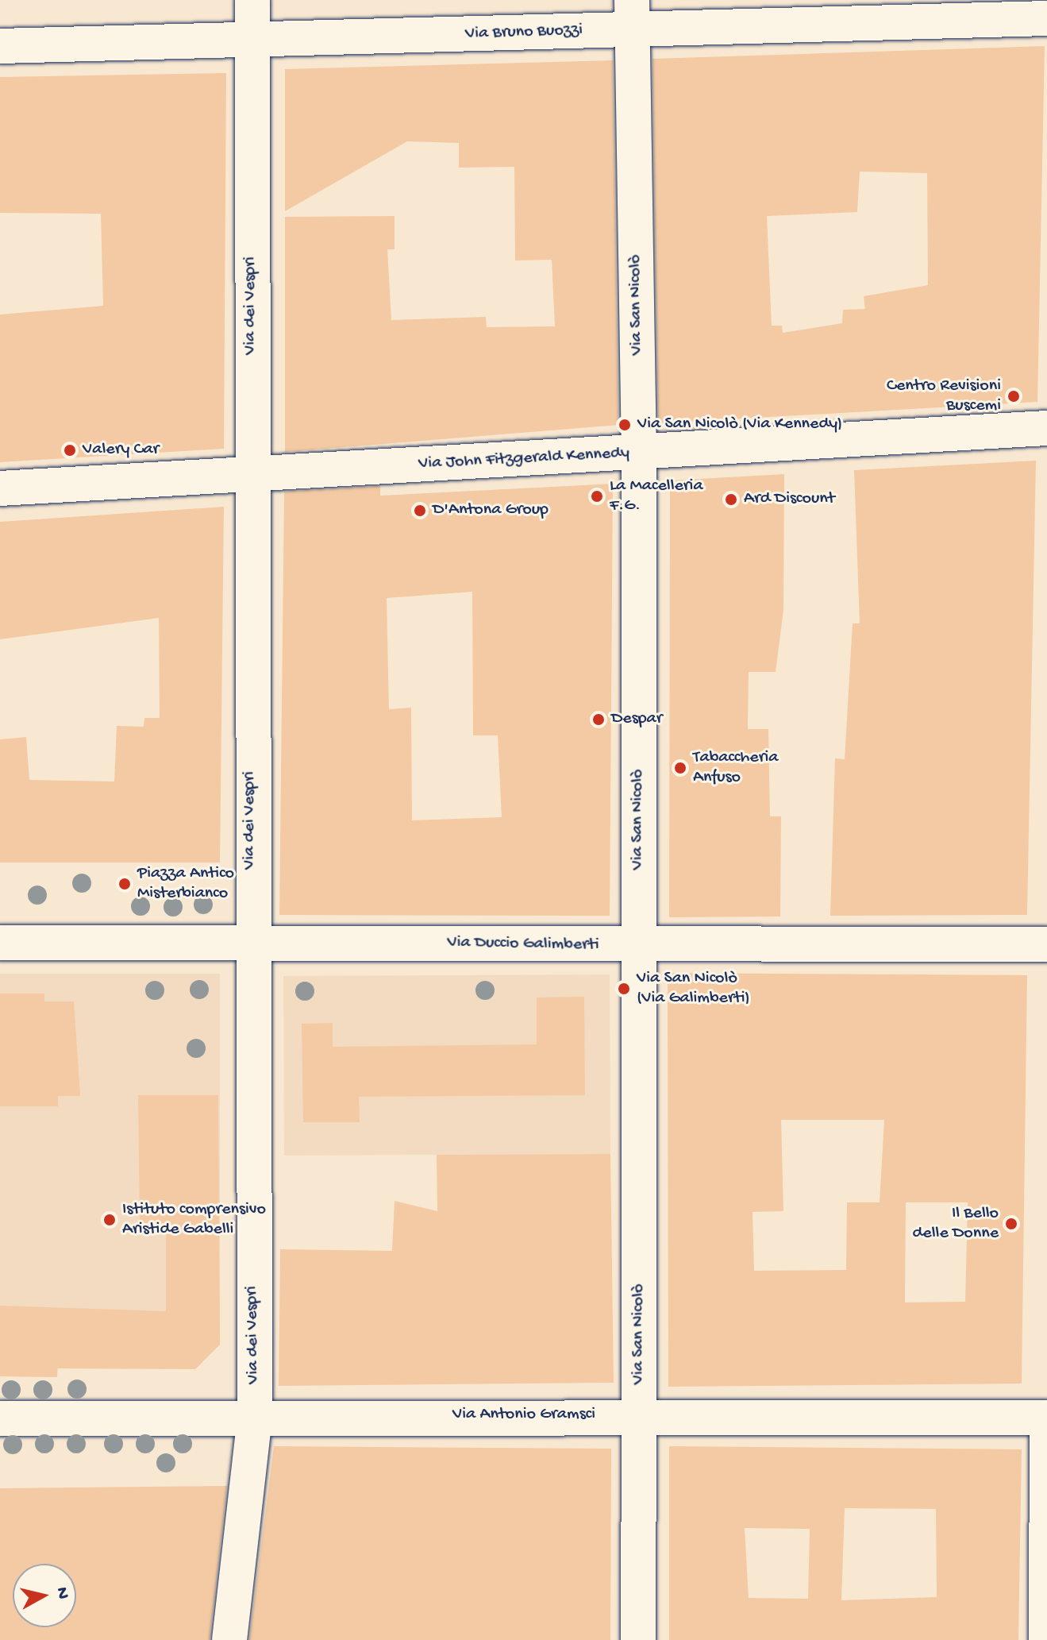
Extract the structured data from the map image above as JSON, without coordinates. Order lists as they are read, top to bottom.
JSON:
{
  "streets": {
    "street": [
      "Via Bruno Buozzi",
      "Via San Nicolò",
      "Via dei Vespri",
      "Via John Fitzgerald Kennedy",
      "Via Duccio Galimberti",
      "Via Antonio Gramsci"
    ]
  },
  "crossings": [
    ["Via Bruno Buozzi", "Via San Nicolò"],
    ["Via Bruno Buozzi", "Via dei Vespri"],
    ["Via San Nicolò", "Via John Fitzgerald Kennedy"],
    ["Via San Nicolò", "Via Duccio Galimberti"],
    ["Via San Nicolò", "Via Antonio Gramsci"],
    ["Via dei Vespri", "Via John Fitzgerald Kennedy"],
    ["Via dei Vespri", "Via Duccio Galimberti"],
    ["Via dei Vespri", "Via Antonio Gramsci"]
  ],
  "places": [
    "Centro Revisioni Buscemi",
    "Via San Nicolò (Via Kennedy)",
    "Valery Car",
    "La Macelleria F.G.",
    "Ard Discount",
    "D'Antona Group",
    "Despar",
    "Tabaccheria Anfuso",
    "Piazza Antico Misterbianco",
    "Via San Nicolò (Via Galimberti)",
    "Istituto comprensivo Aristide Gabelli",
    "Il Bello delle Donne"
  ],
  "north": "right"
}
